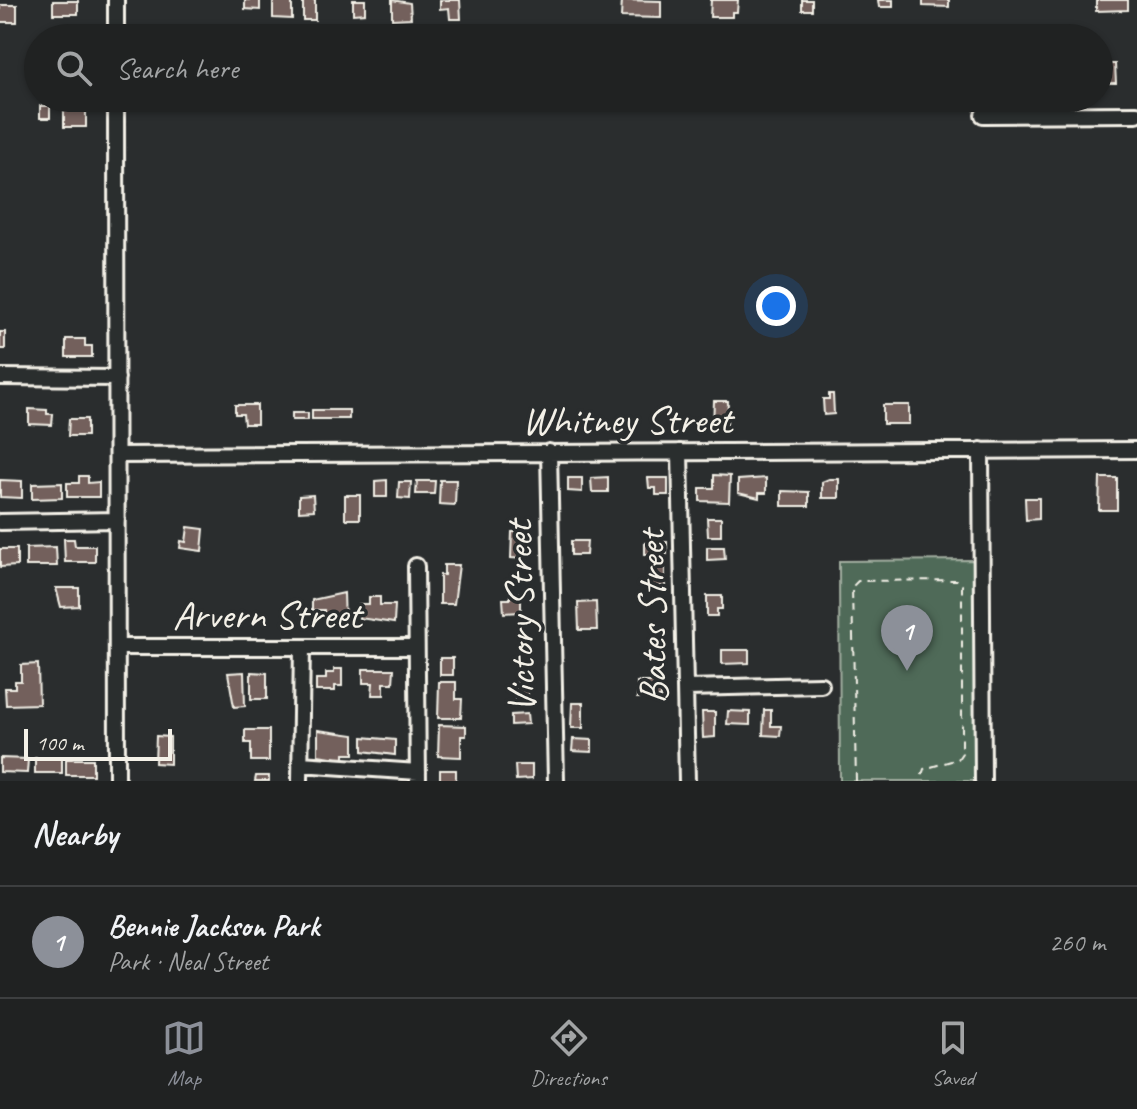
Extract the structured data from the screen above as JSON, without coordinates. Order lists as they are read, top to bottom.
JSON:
{
  "streets": {
    "street": [
      "Whitney Street",
      "Arvern Street",
      "Victory Street",
      "Bates Street"
    ]
  },
  "crossings": [
    ["Whitney Street", "Victory Street"],
    ["Whitney Street", "Bates Street"]
  ],
  "scale_bar": "100 m",
  "page": {
    "search": "Search here",
    "pins": "1",
    "scale": "100 m",
    "heading": "Nearby",
    "list": [
      {
        "mark": "1",
        "name": "Bennie Jackson Park",
        "note": "Park · Neal Street",
        "value": "260 m"
      }
    ],
    "nav": ["Map", "Directions", "Saved"]
  }
}
